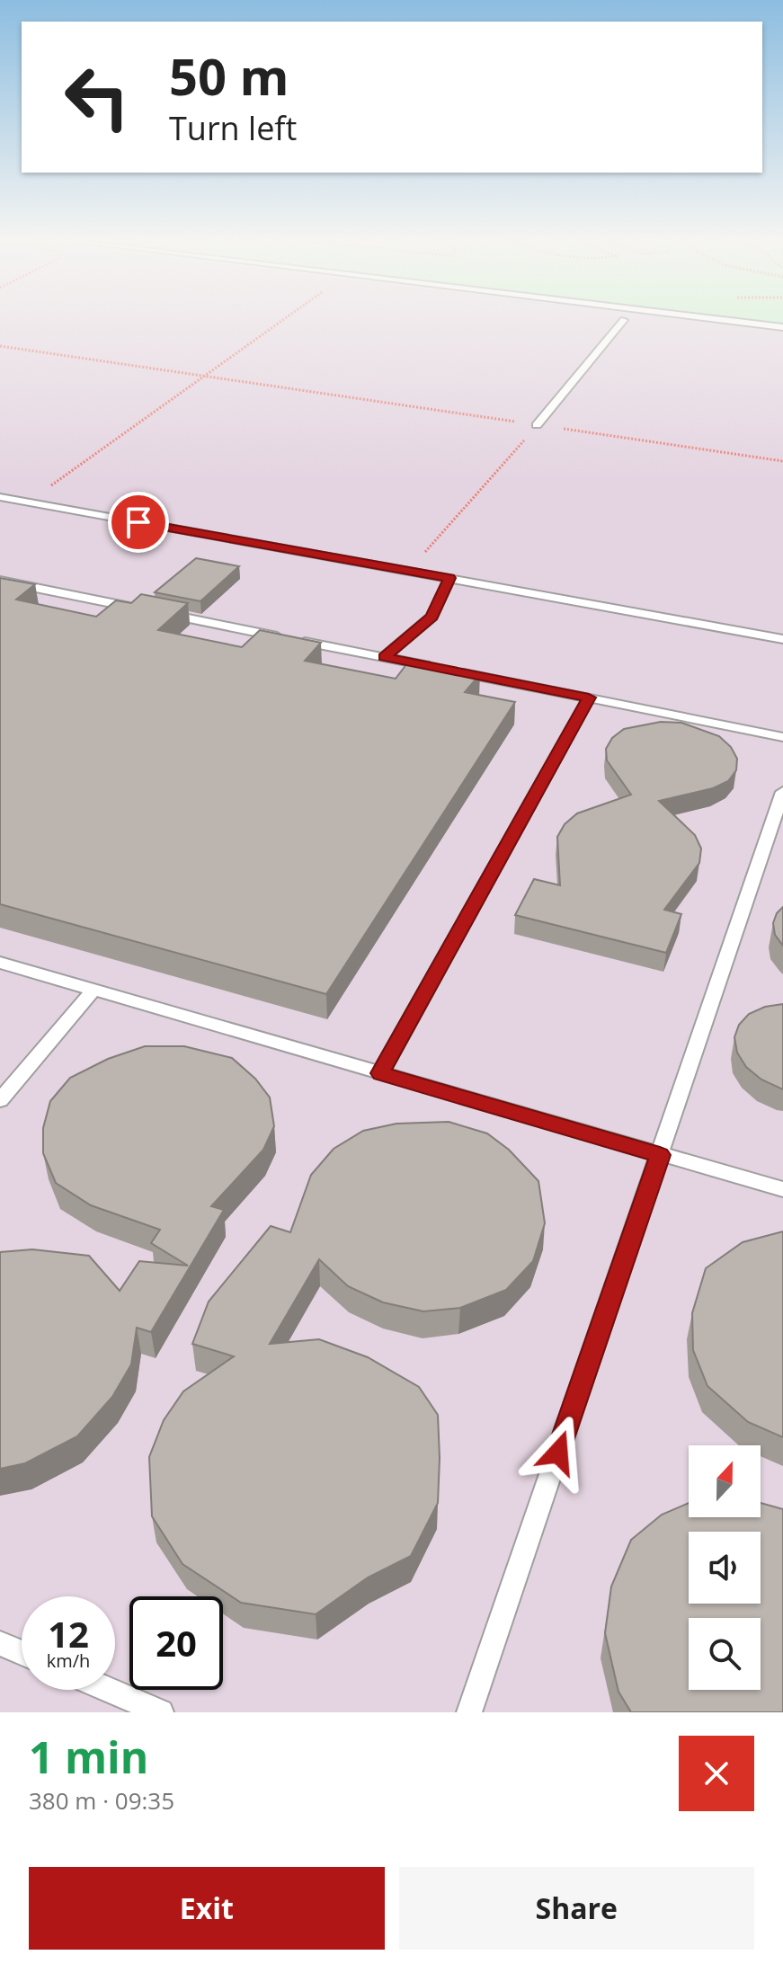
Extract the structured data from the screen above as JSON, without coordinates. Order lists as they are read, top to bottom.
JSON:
{
  "north": "top",
  "page": {
    "turn": ["50 m", "Turn left"],
    "speed": "12 km/h",
    "limit": "20",
    "heading": ["1 min", "380 m · 09:35"],
    "buttons": ["Exit", "Share"]
  }
}
